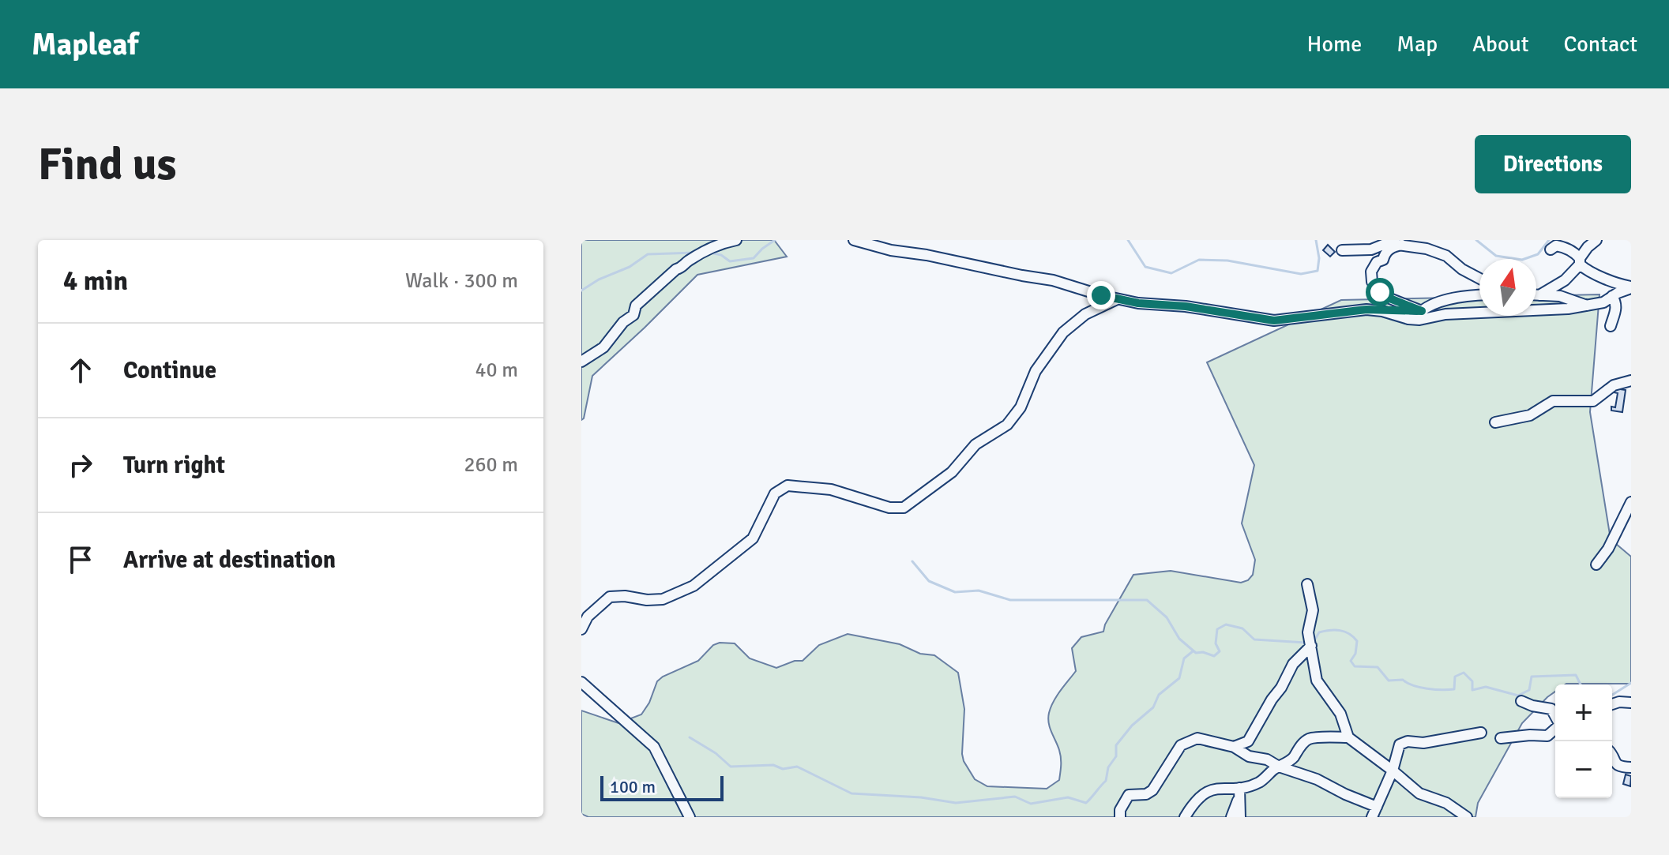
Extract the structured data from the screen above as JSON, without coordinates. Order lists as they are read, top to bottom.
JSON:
{
  "scale_bar": "100 m",
  "north": "top",
  "page": {
    "header": "Mapleaf",
    "nav": [
      "Home",
      "Map",
      "About",
      "Contact"
    ],
    "buttons": "Directions",
    "title": "Find us",
    "heading": ["4 min", "Walk · 300 m"],
    "list": [
      ["Continue", "40 m"],
      ["Turn right", "260 m"],
      "Arrive at destination"
    ],
    "map_buttons": ["+", "−"],
    "scale": "100 m"
  }
}
